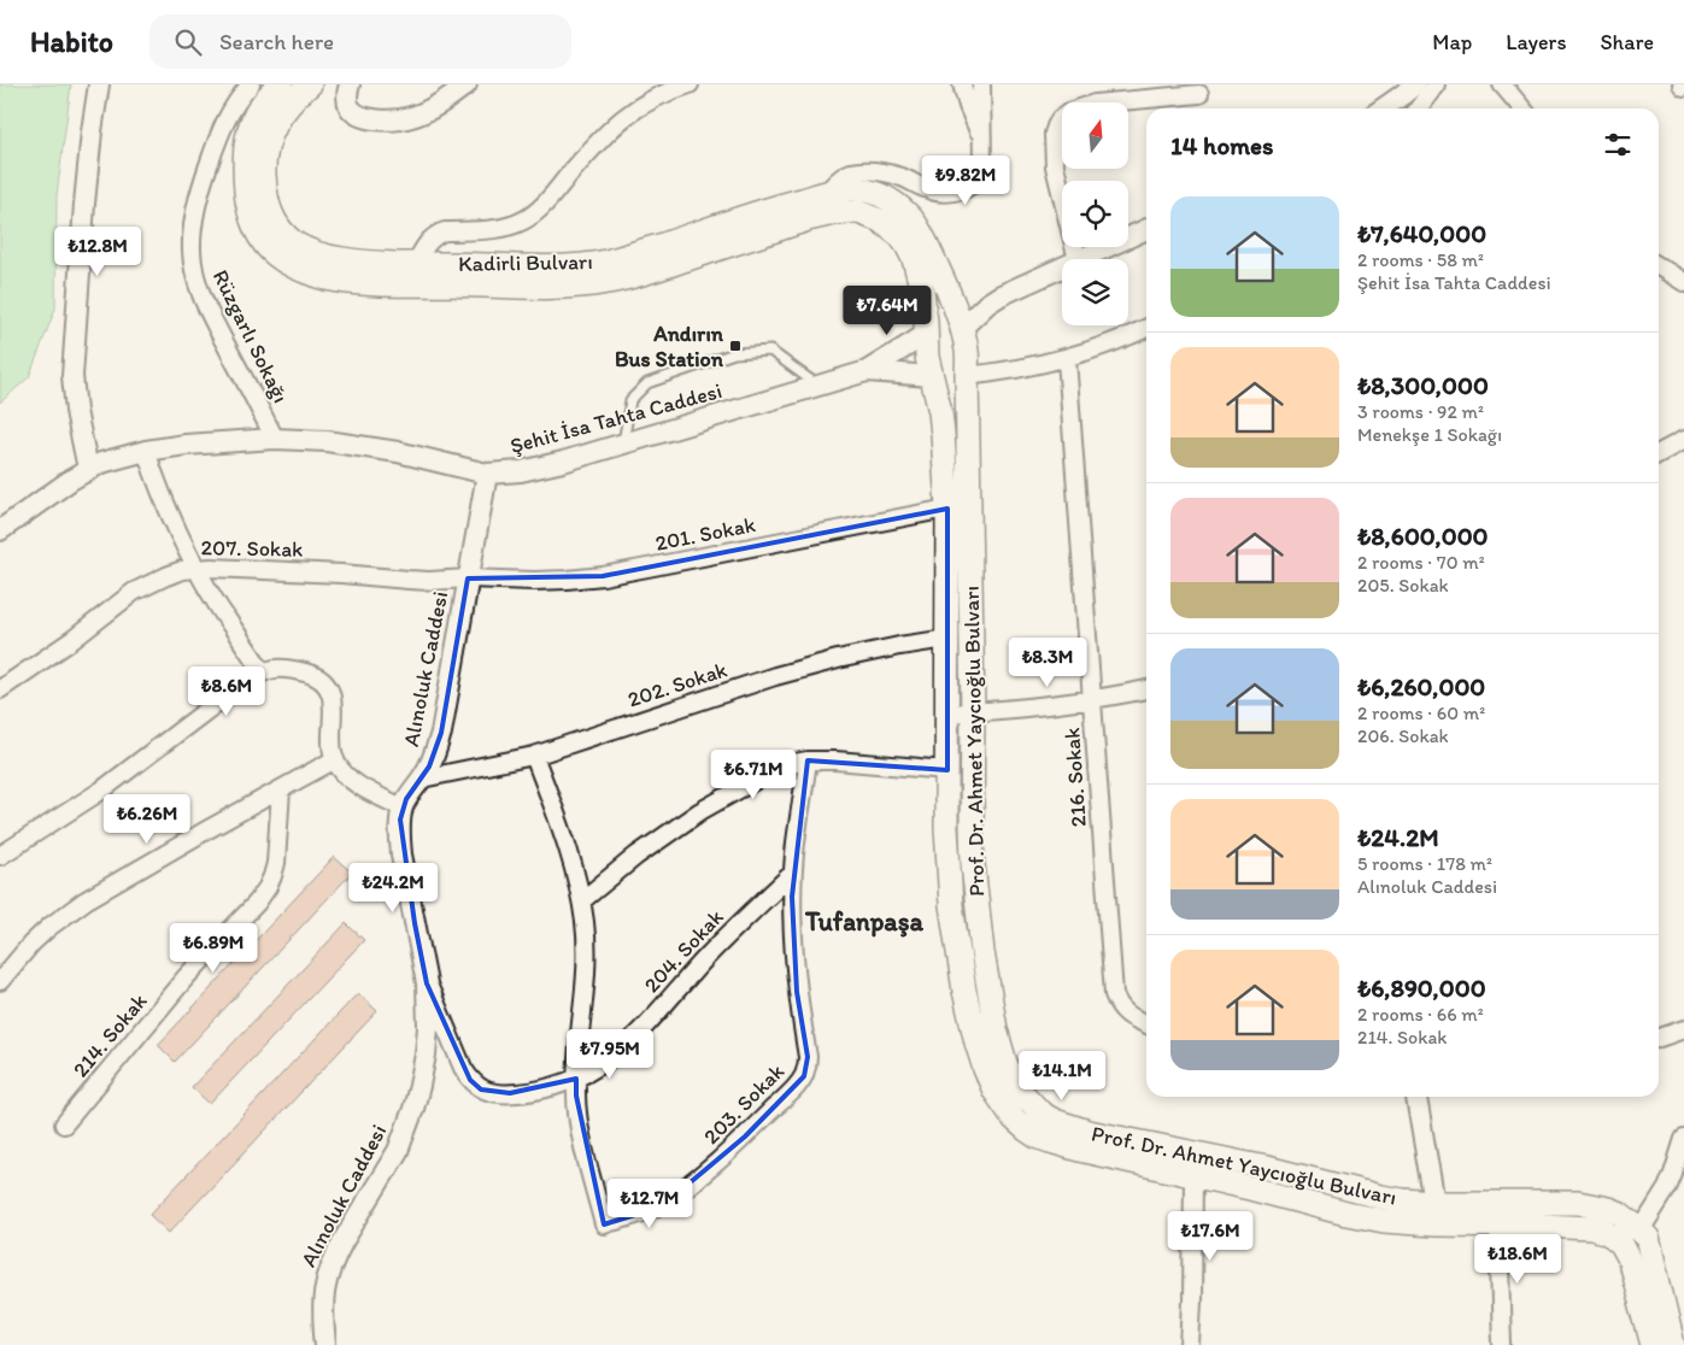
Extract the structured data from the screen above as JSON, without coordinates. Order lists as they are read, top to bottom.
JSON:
{
  "streets": {
    "main road": ["Kadirli Bulvarı", "Prof. Dr. Ahmet Yaycıoğlu Bulvarı"],
    "street": [
      "Rüzgarlı Sokağı",
      "Şehit İsa Tahta Caddesi",
      "201. Sokak",
      "207. Sokak",
      "Alınoluk Caddesi",
      "202. Sokak",
      "216. Sokak",
      "204. Sokak",
      "214. Sokak",
      "203. Sokak"
    ]
  },
  "crossings": [
    ["Kadirli Bulvarı", "Şehit İsa Tahta Caddesi"],
    ["Kadirli Bulvarı", "Prof. Dr. Ahmet Yaycıoğlu Bulvarı"],
    ["Rüzgarlı Sokağı", "Şehit İsa Tahta Caddesi"],
    ["Şehit İsa Tahta Caddesi", "Alınoluk Caddesi"],
    ["Şehit İsa Tahta Caddesi", "Prof. Dr. Ahmet Yaycıoğlu Bulvarı"],
    ["201. Sokak", "207. Sokak"],
    ["201. Sokak", "Alınoluk Caddesi"],
    ["201. Sokak", "Prof. Dr. Ahmet Yaycıoğlu Bulvarı"],
    ["207. Sokak", "Alınoluk Caddesi"],
    ["Alınoluk Caddesi", "202. Sokak"],
    ["Alınoluk Caddesi", "204. Sokak"],
    ["202. Sokak", "Prof. Dr. Ahmet Yaycıoğlu Bulvarı"],
    ["202. Sokak", "203. Sokak"],
    ["204. Sokak", "203. Sokak"]
  ],
  "districts": ["Tufanpaşa"],
  "places": {
    "transit": ["Andırın Bus Station"]
  },
  "north": "top",
  "page": {
    "header": "Habito",
    "search": "Search here",
    "nav": ["Map", "Layers", "Share"],
    "heading": "14 homes",
    "price": [
      "₺9.82M",
      "₺12.8M",
      "₺7.64M",
      "₺8.3M",
      "₺8.6M",
      "₺6.71M",
      "₺6.26M",
      "₺24.2M",
      "₺6.89M",
      "₺7.95M",
      "₺14.1M",
      "₺12.7M",
      "₺17.6M",
      "₺18.6M"
    ],
    "list": [
      {
        "name": "₺7,640,000",
        "note": "2 rooms · 58 m² · Şehit İsa Tahta Caddesi"
      },
      {
        "name": "₺8,300,000",
        "note": "3 rooms · 92 m² · Menekşe 1 Sokağı"
      },
      {
        "name": "₺8,600,000",
        "note": "2 rooms · 70 m² · 205. Sokak"
      },
      {
        "name": "₺6,260,000",
        "note": "2 rooms · 60 m² · 206. Sokak"
      },
      {
        "name": "₺24.2M",
        "note": "5 rooms · 178 m² · Alınoluk Caddesi"
      },
      {
        "name": "₺6,890,000",
        "note": "2 rooms · 66 m² · 214. Sokak"
      }
    ]
  }
}
